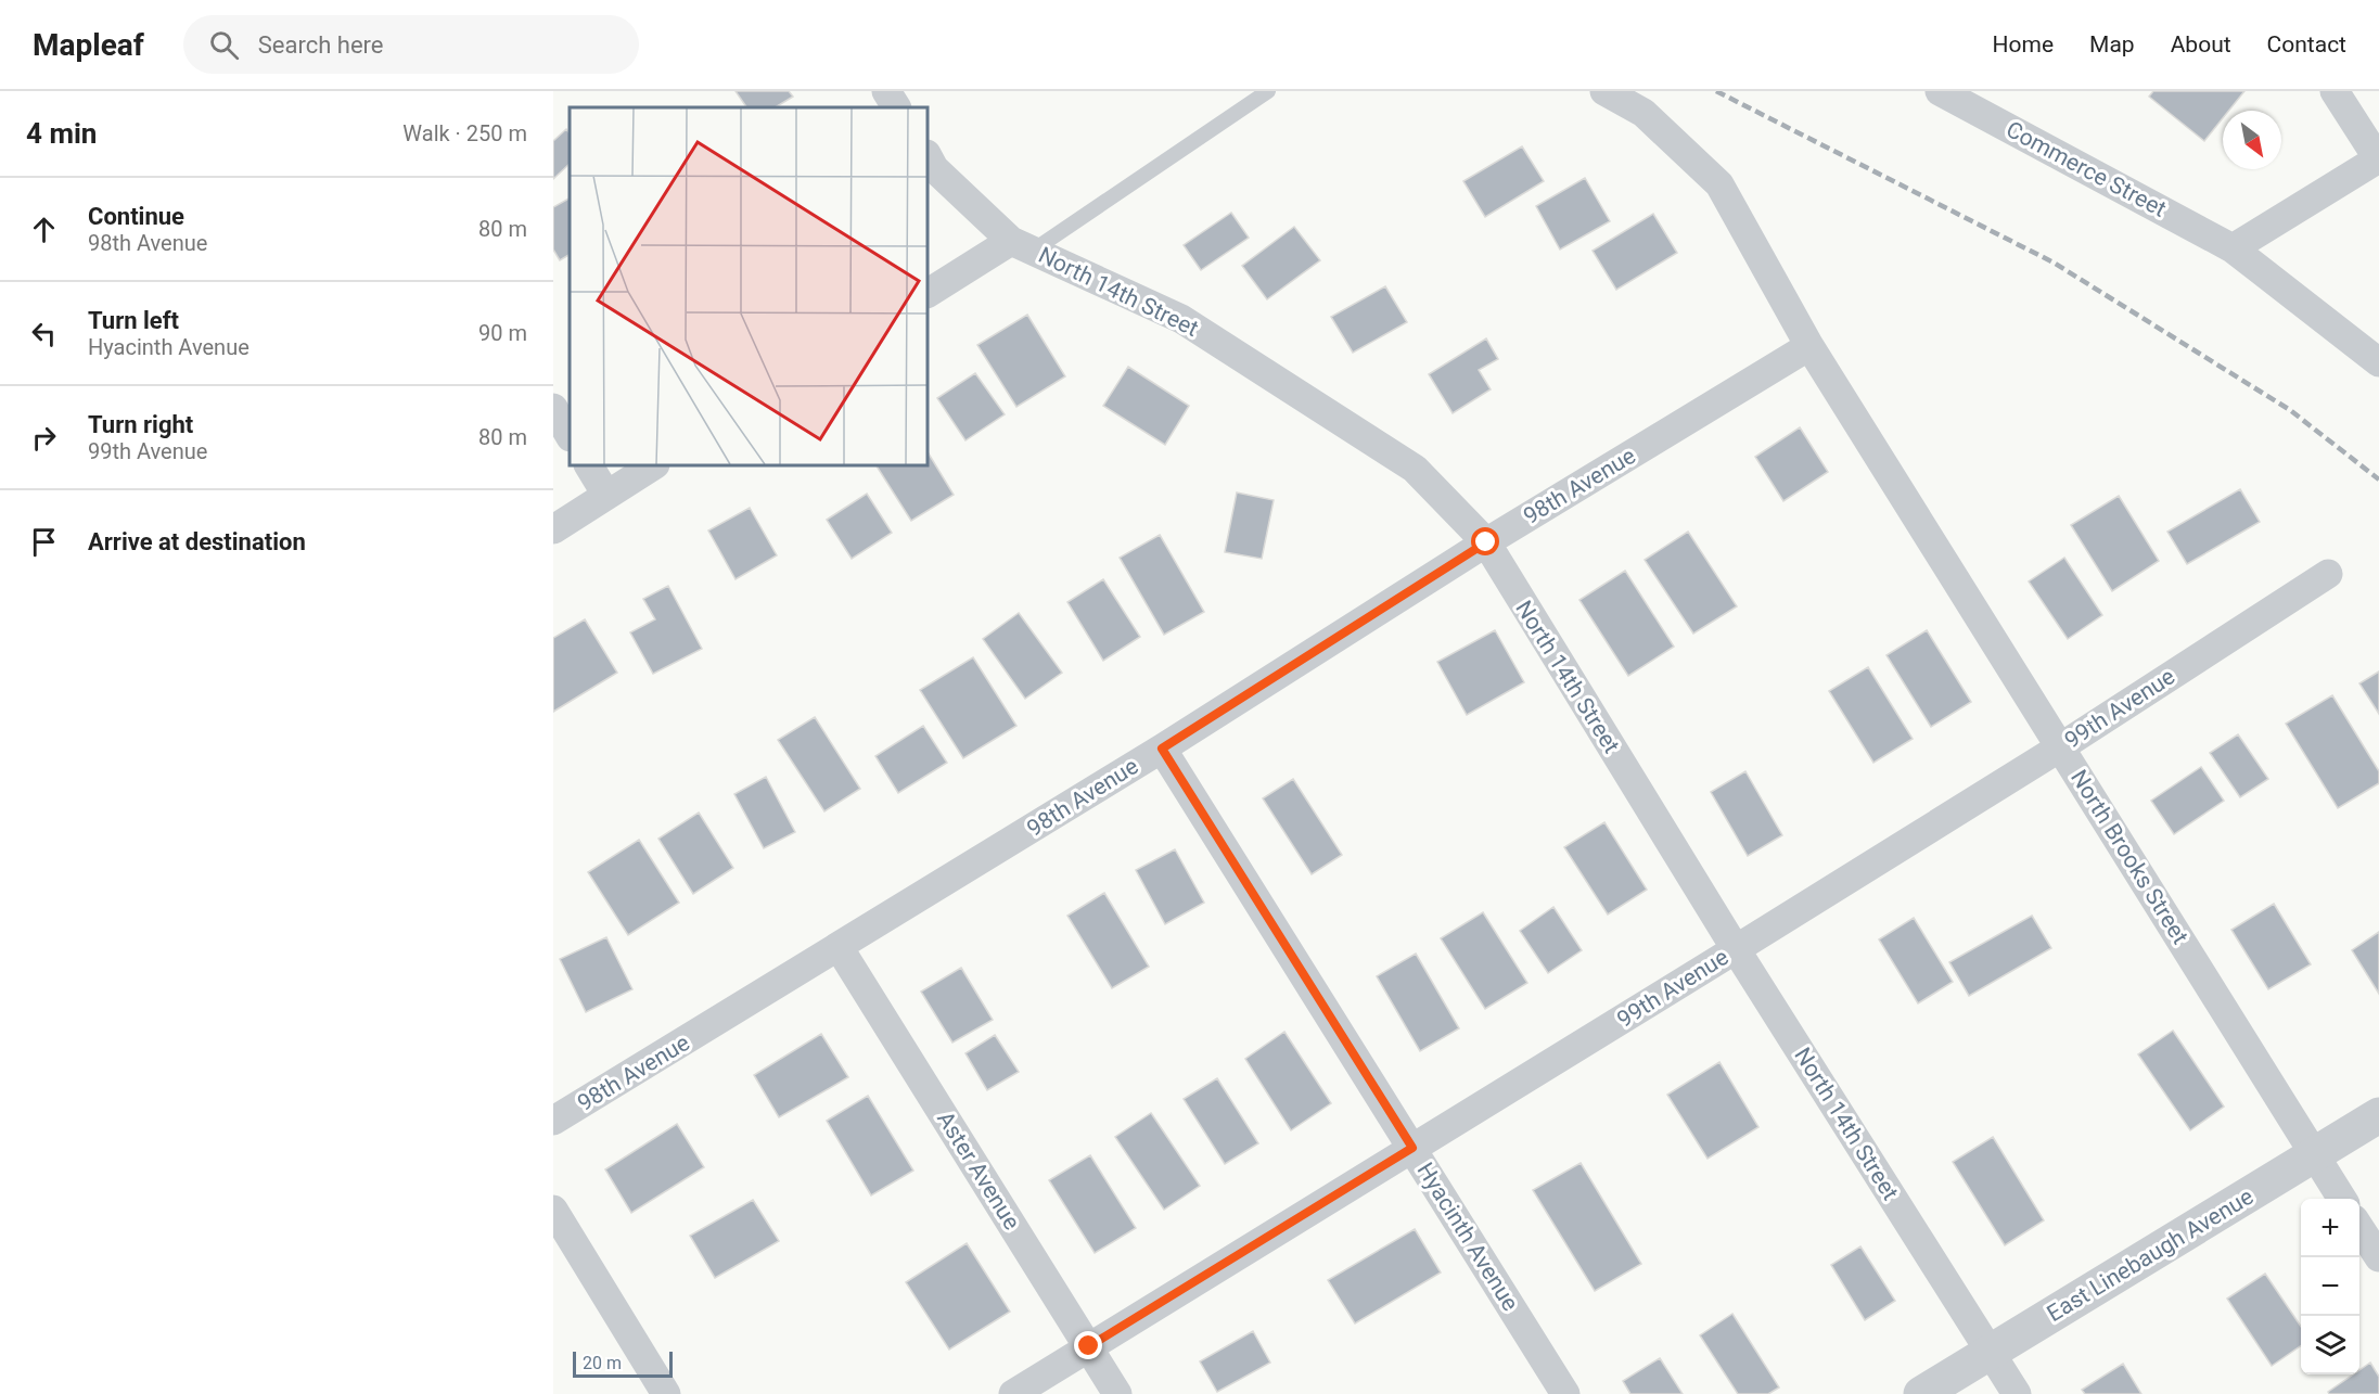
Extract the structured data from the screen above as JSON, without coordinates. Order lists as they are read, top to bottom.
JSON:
{
  "streets": {
    "street": [
      "Commerce Street",
      "North 14th Street",
      "98th Avenue",
      "99th Avenue",
      "North Brooks Street",
      "Aster Avenue",
      "Hyacinth Avenue",
      "East Linebaugh Avenue"
    ]
  },
  "crossings": [
    ["North 14th Street", "98th Avenue"],
    ["North 14th Street", "99th Avenue"],
    ["North 14th Street", "East Linebaugh Avenue"],
    ["98th Avenue", "North Brooks Street"],
    ["98th Avenue", "Aster Avenue"],
    ["98th Avenue", "Hyacinth Avenue"],
    ["99th Avenue", "North Brooks Street"],
    ["99th Avenue", "Aster Avenue"],
    ["99th Avenue", "Hyacinth Avenue"],
    ["North Brooks Street", "East Linebaugh Avenue"]
  ],
  "scale_bar": "20 m",
  "north": "bottom right",
  "page": {
    "header": "Mapleaf",
    "search": "Search here",
    "nav": [
      "Home",
      "Map",
      "About",
      "Contact"
    ],
    "heading": ["4 min", "Walk · 250 m"],
    "list": [
      ["Continue", "98th Avenue", "80 m"],
      ["Turn left", "Hyacinth Avenue", "90 m"],
      ["Turn right", "99th Avenue", "80 m"],
      "Arrive at destination"
    ],
    "map_buttons": ["+", "−"],
    "scale": "20 m"
  }
}
